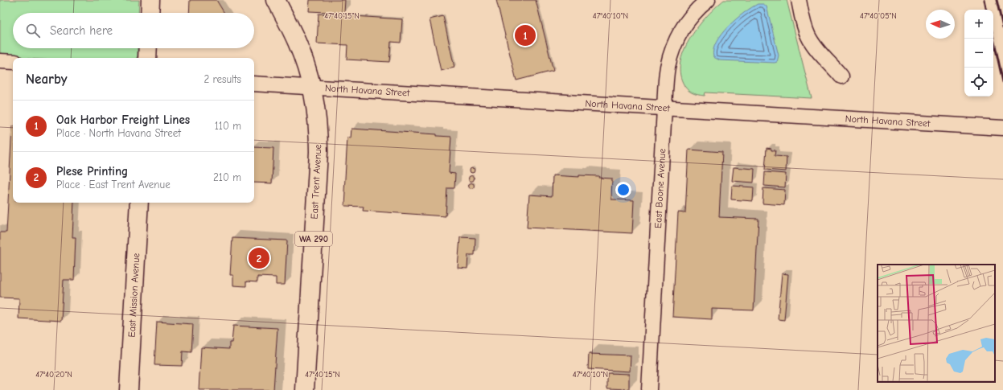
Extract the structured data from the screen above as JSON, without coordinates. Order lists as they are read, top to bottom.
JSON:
{
  "streets": {
    "main road": ["East Trent Avenue", "WA 290", "East Mission Avenue"],
    "street": ["North Havana Street", "East Boone Avenue"]
  },
  "crossings": [
    ["North Havana Street", "East Trent Avenue"],
    ["North Havana Street", "East Boone Avenue"]
  ],
  "north": "left",
  "page": {
    "map_buttons": ["+", "−"],
    "search": "Search here",
    "pins": ["1", "2"],
    "heading": ["Nearby", "2 results"],
    "list": [
      {
        "mark": "1",
        "name": "Oak Harbor Freight Lines",
        "note": "Place · North Havana Street",
        "value": "110 m"
      },
      {
        "mark": "2",
        "name": "Plese Printing",
        "note": "Place · East Trent Avenue",
        "value": "210 m"
      }
    ]
  },
  "coordinates": [
    "47°40'15\"N",
    "47°40'10\"N",
    "47°40'05\"N",
    "47°40'20\"N"
  ]
}
